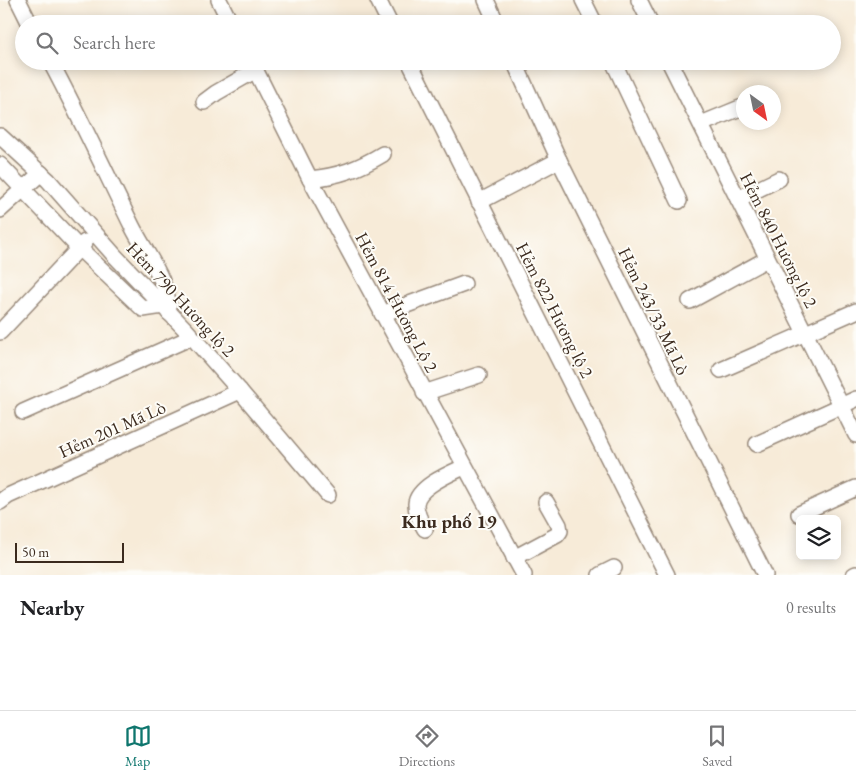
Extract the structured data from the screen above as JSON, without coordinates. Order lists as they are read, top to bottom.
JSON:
{
  "streets": {
    "street": [
      "Hẻm 840 Hương lộ 2",
      "Hẻm 790 Hương lộ 2",
      "Hẻm 814 Hương Lộ 2",
      "Hẻm 822 Hương lộ 2",
      "Hẻm 243/33 Mã Lò",
      "Hẻm 201 Mã Lò"
    ]
  },
  "crossings": [
    ["Hẻm 790 Hương lộ 2", "Hẻm 201 Mã Lò"]
  ],
  "districts": ["Khu phố 19"],
  "scale_bar": "50 m",
  "north": "bottom right",
  "page": {
    "search": "Search here",
    "scale": "50 m",
    "heading": ["Nearby", "0 results"],
    "nav": ["Map", "Directions", "Saved"]
  }
}
